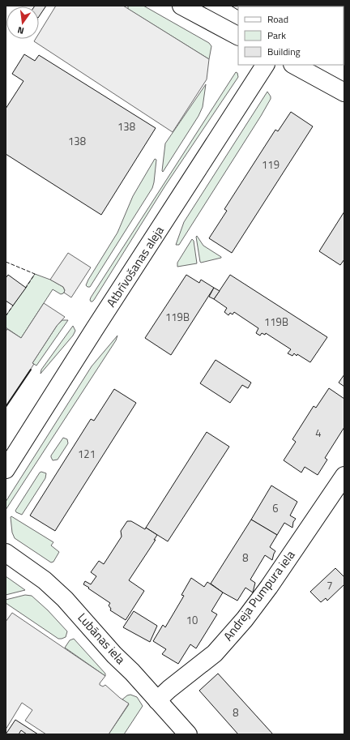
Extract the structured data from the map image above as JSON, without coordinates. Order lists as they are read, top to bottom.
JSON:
{
  "streets": {
    "street": ["Atbrīvošanas aleja", "Andreja Pumpura iela", "Lubānas iela"]
  },
  "crossings": [
    ["Andreja Pumpura iela", "Lubānas iela"]
  ],
  "house_numbers": [
    "138",
    "138",
    "119",
    "119B",
    "119B",
    "4",
    "121",
    "6",
    "8",
    "7",
    "10",
    "8"
  ],
  "legend": ["Road", "Park", "Building"],
  "north": "bottom"
}
